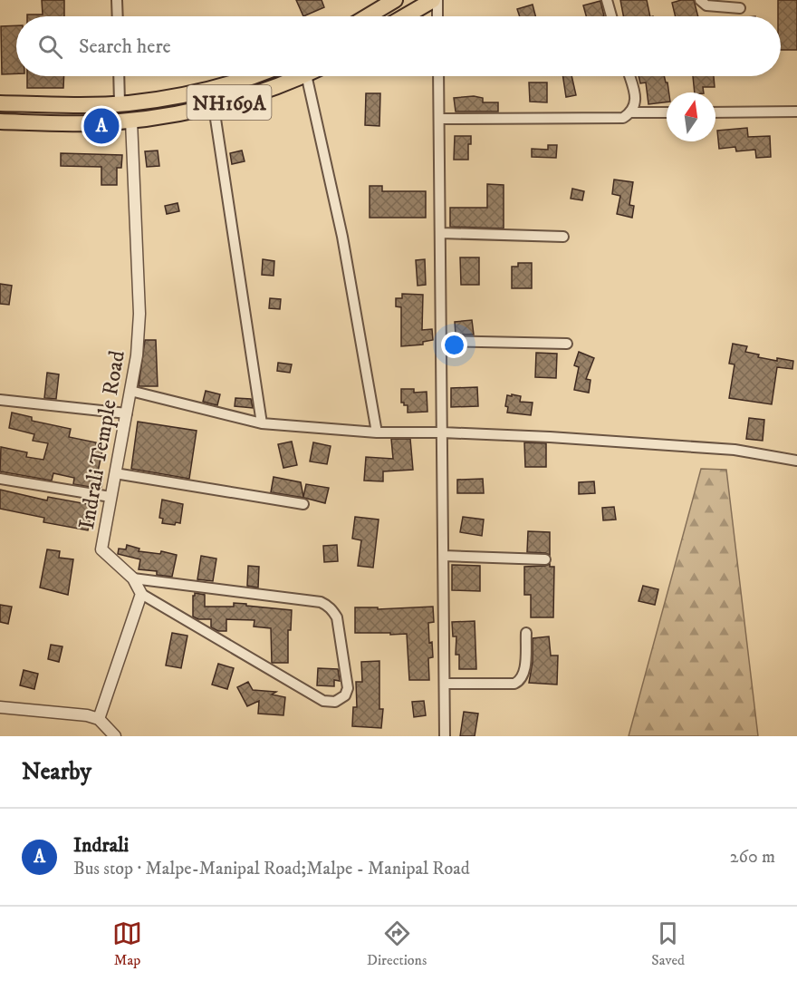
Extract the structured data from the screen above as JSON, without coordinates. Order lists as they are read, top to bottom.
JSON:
{
  "streets": {
    "highway": ["NH169A"],
    "street": ["Indrali Temple Road"]
  },
  "crossings": [
    ["NH169A", "Indrali Temple Road"]
  ],
  "north": "top",
  "page": {
    "search": "Search here",
    "pins": "A",
    "heading": "Nearby",
    "list": [
      {
        "mark": "A",
        "name": "Indrali",
        "note": "Bus stop · Malpe-Manipal Road;Malpe - Manipal Road",
        "value": "260 m"
      }
    ],
    "nav": ["Map", "Directions", "Saved"]
  }
}
